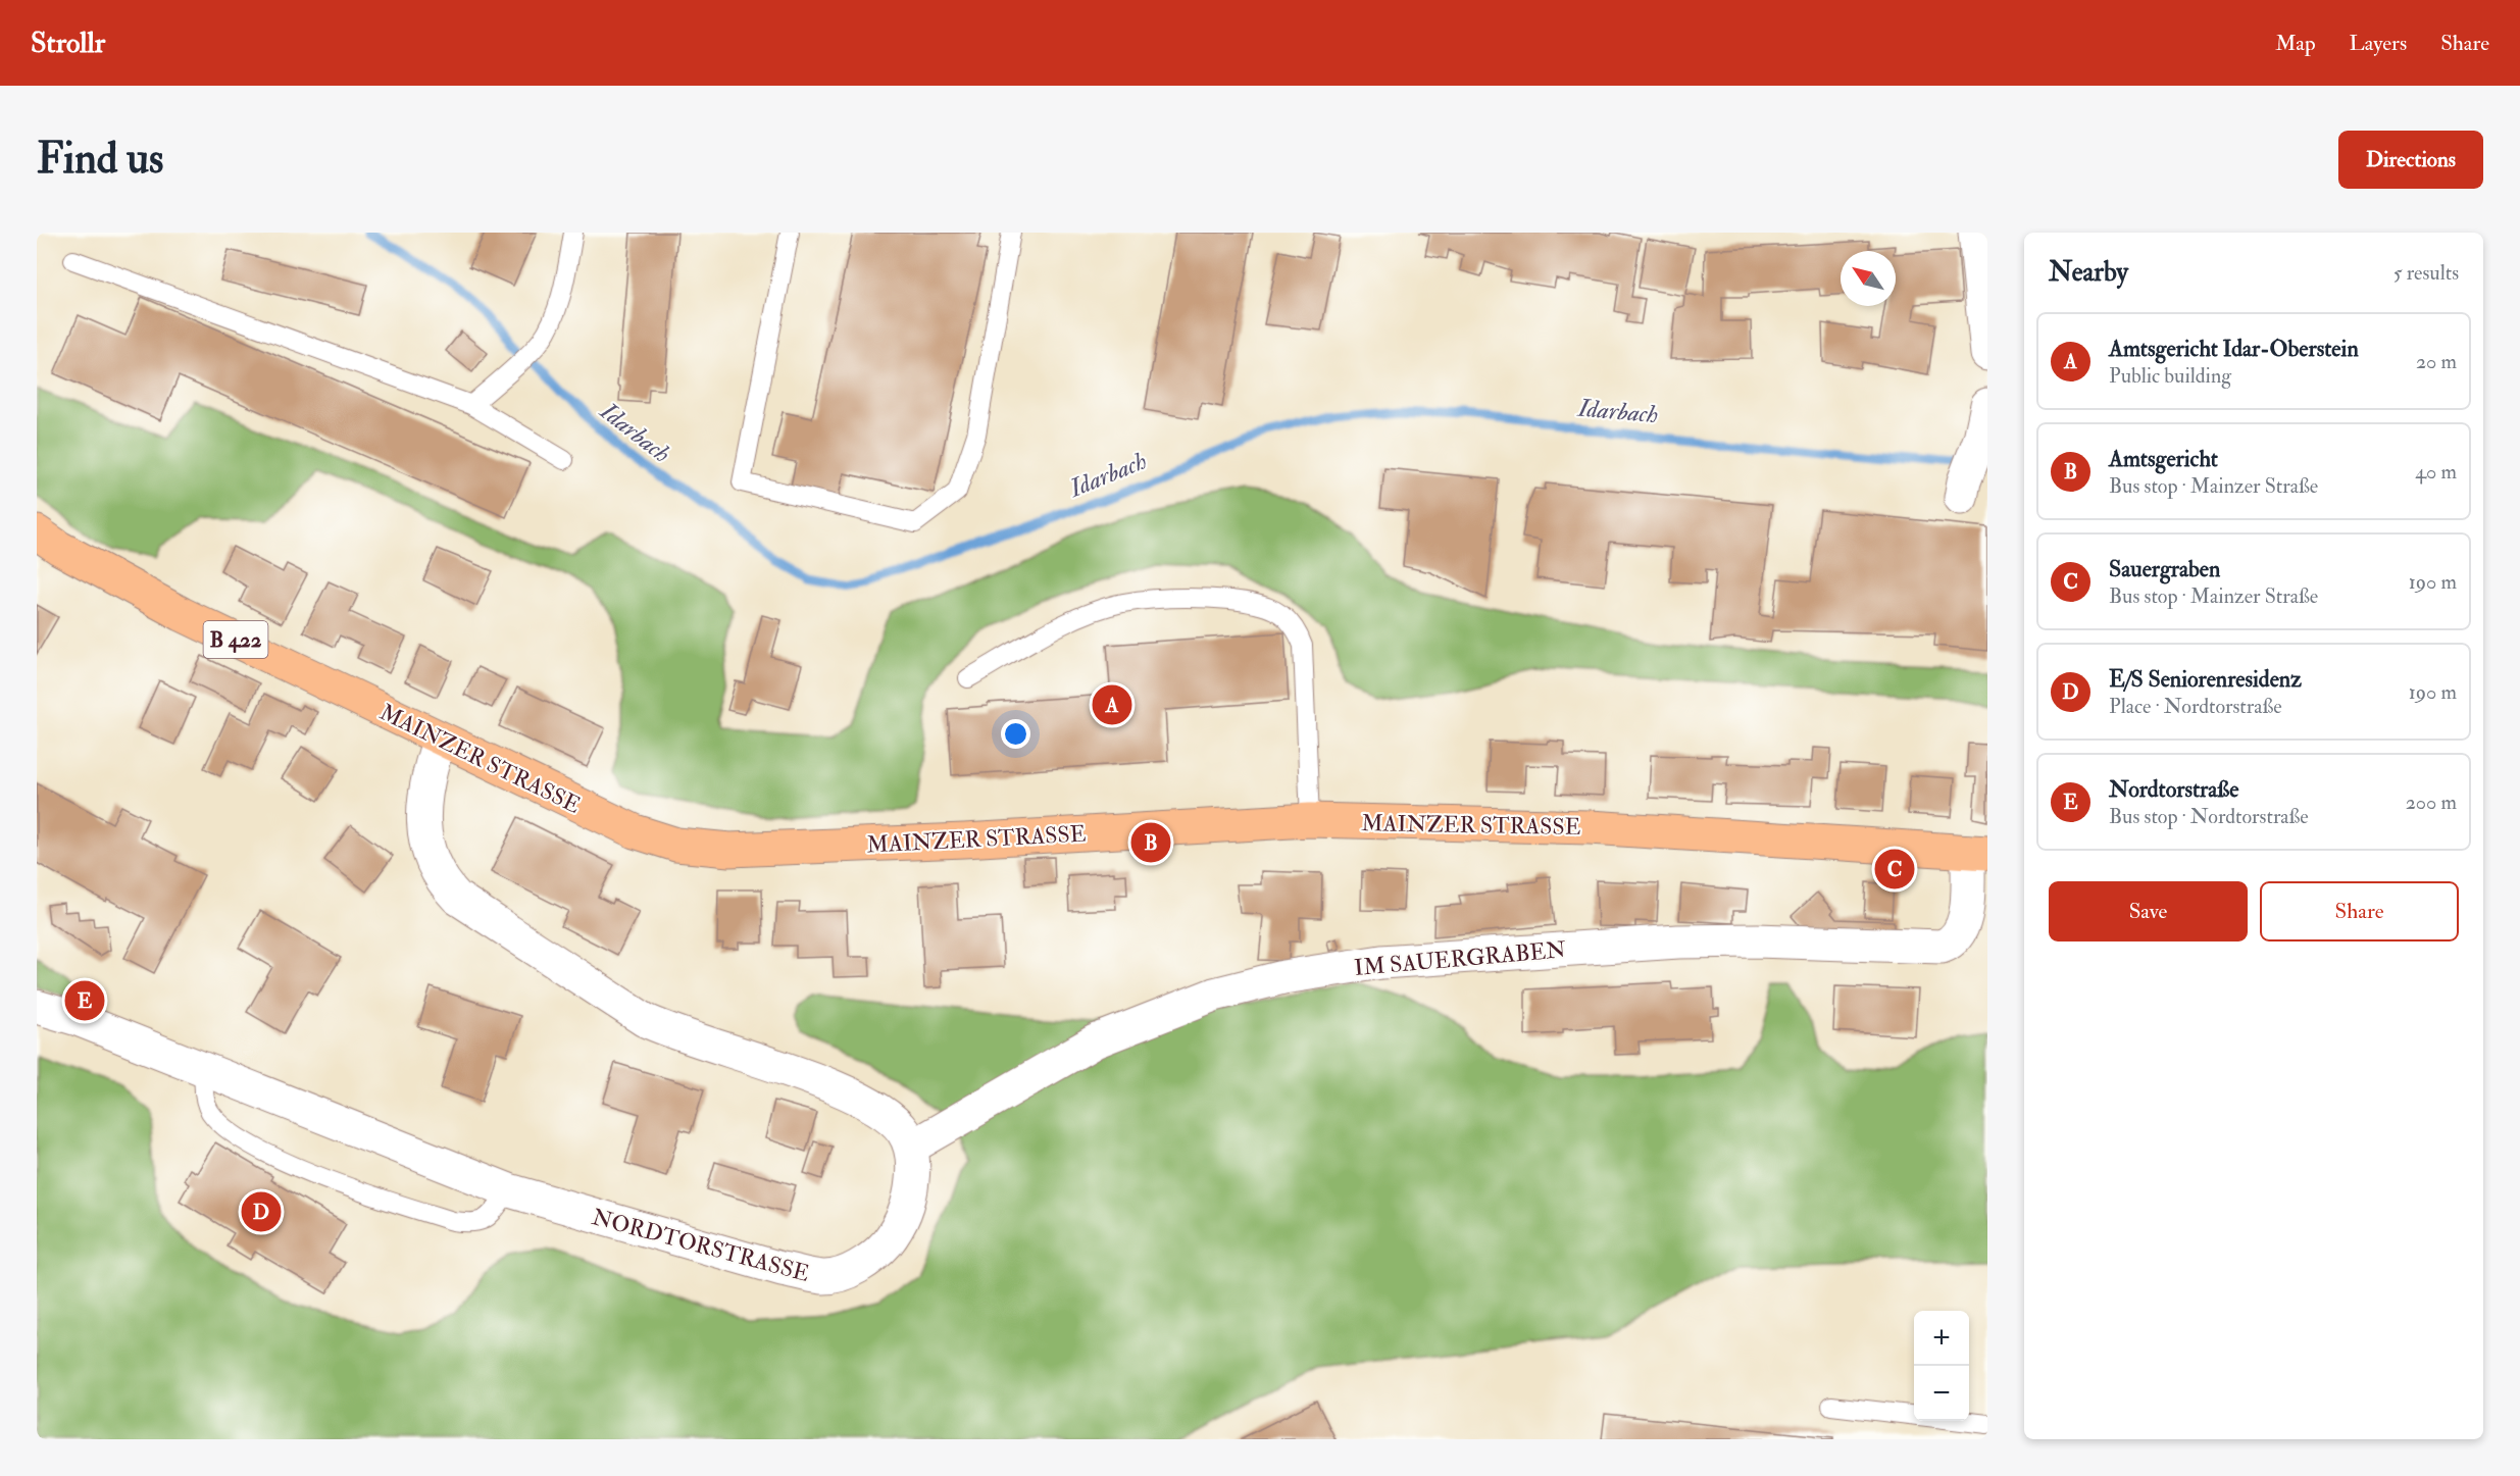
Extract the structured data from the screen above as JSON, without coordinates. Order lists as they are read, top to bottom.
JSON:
{
  "streets": {
    "main road": ["B 422", "MAINZER STRASSE"],
    "street": ["IM SAUERGRABEN", "NORDTORSTRASSE"]
  },
  "crossings": [
    ["MAINZER STRASSE", "IM SAUERGRABEN"],
    ["IM SAUERGRABEN", "NORDTORSTRASSE"]
  ],
  "water": ["Idarbach"],
  "north": "top left",
  "page": {
    "header": "Strollr",
    "nav": ["Map", "Layers", "Share"],
    "buttons": [
      "Directions",
      ["Save", "Share"]
    ],
    "title": "Find us",
    "heading": ["Nearby", "5 results"],
    "list": [
      {
        "mark": "A",
        "name": "Amtsgericht Idar-Oberstein",
        "note": "Public building",
        "value": "20 m"
      },
      {
        "mark": "B",
        "name": "Amtsgericht",
        "note": "Bus stop · Mainzer Straße",
        "value": "40 m"
      },
      {
        "mark": "C",
        "name": "Sauergraben",
        "note": "Bus stop · Mainzer Straße",
        "value": "190 m"
      },
      {
        "mark": "D",
        "name": "E/S Seniorenresidenz",
        "note": "Place · Nordtorstraße",
        "value": "190 m"
      },
      {
        "mark": "E",
        "name": "Nordtorstraße",
        "note": "Bus stop · Nordtorstraße",
        "value": "200 m"
      }
    ],
    "pins": [
      "A",
      "B",
      "C",
      "E",
      "D"
    ],
    "map_buttons": ["+", "−"]
  }
}
